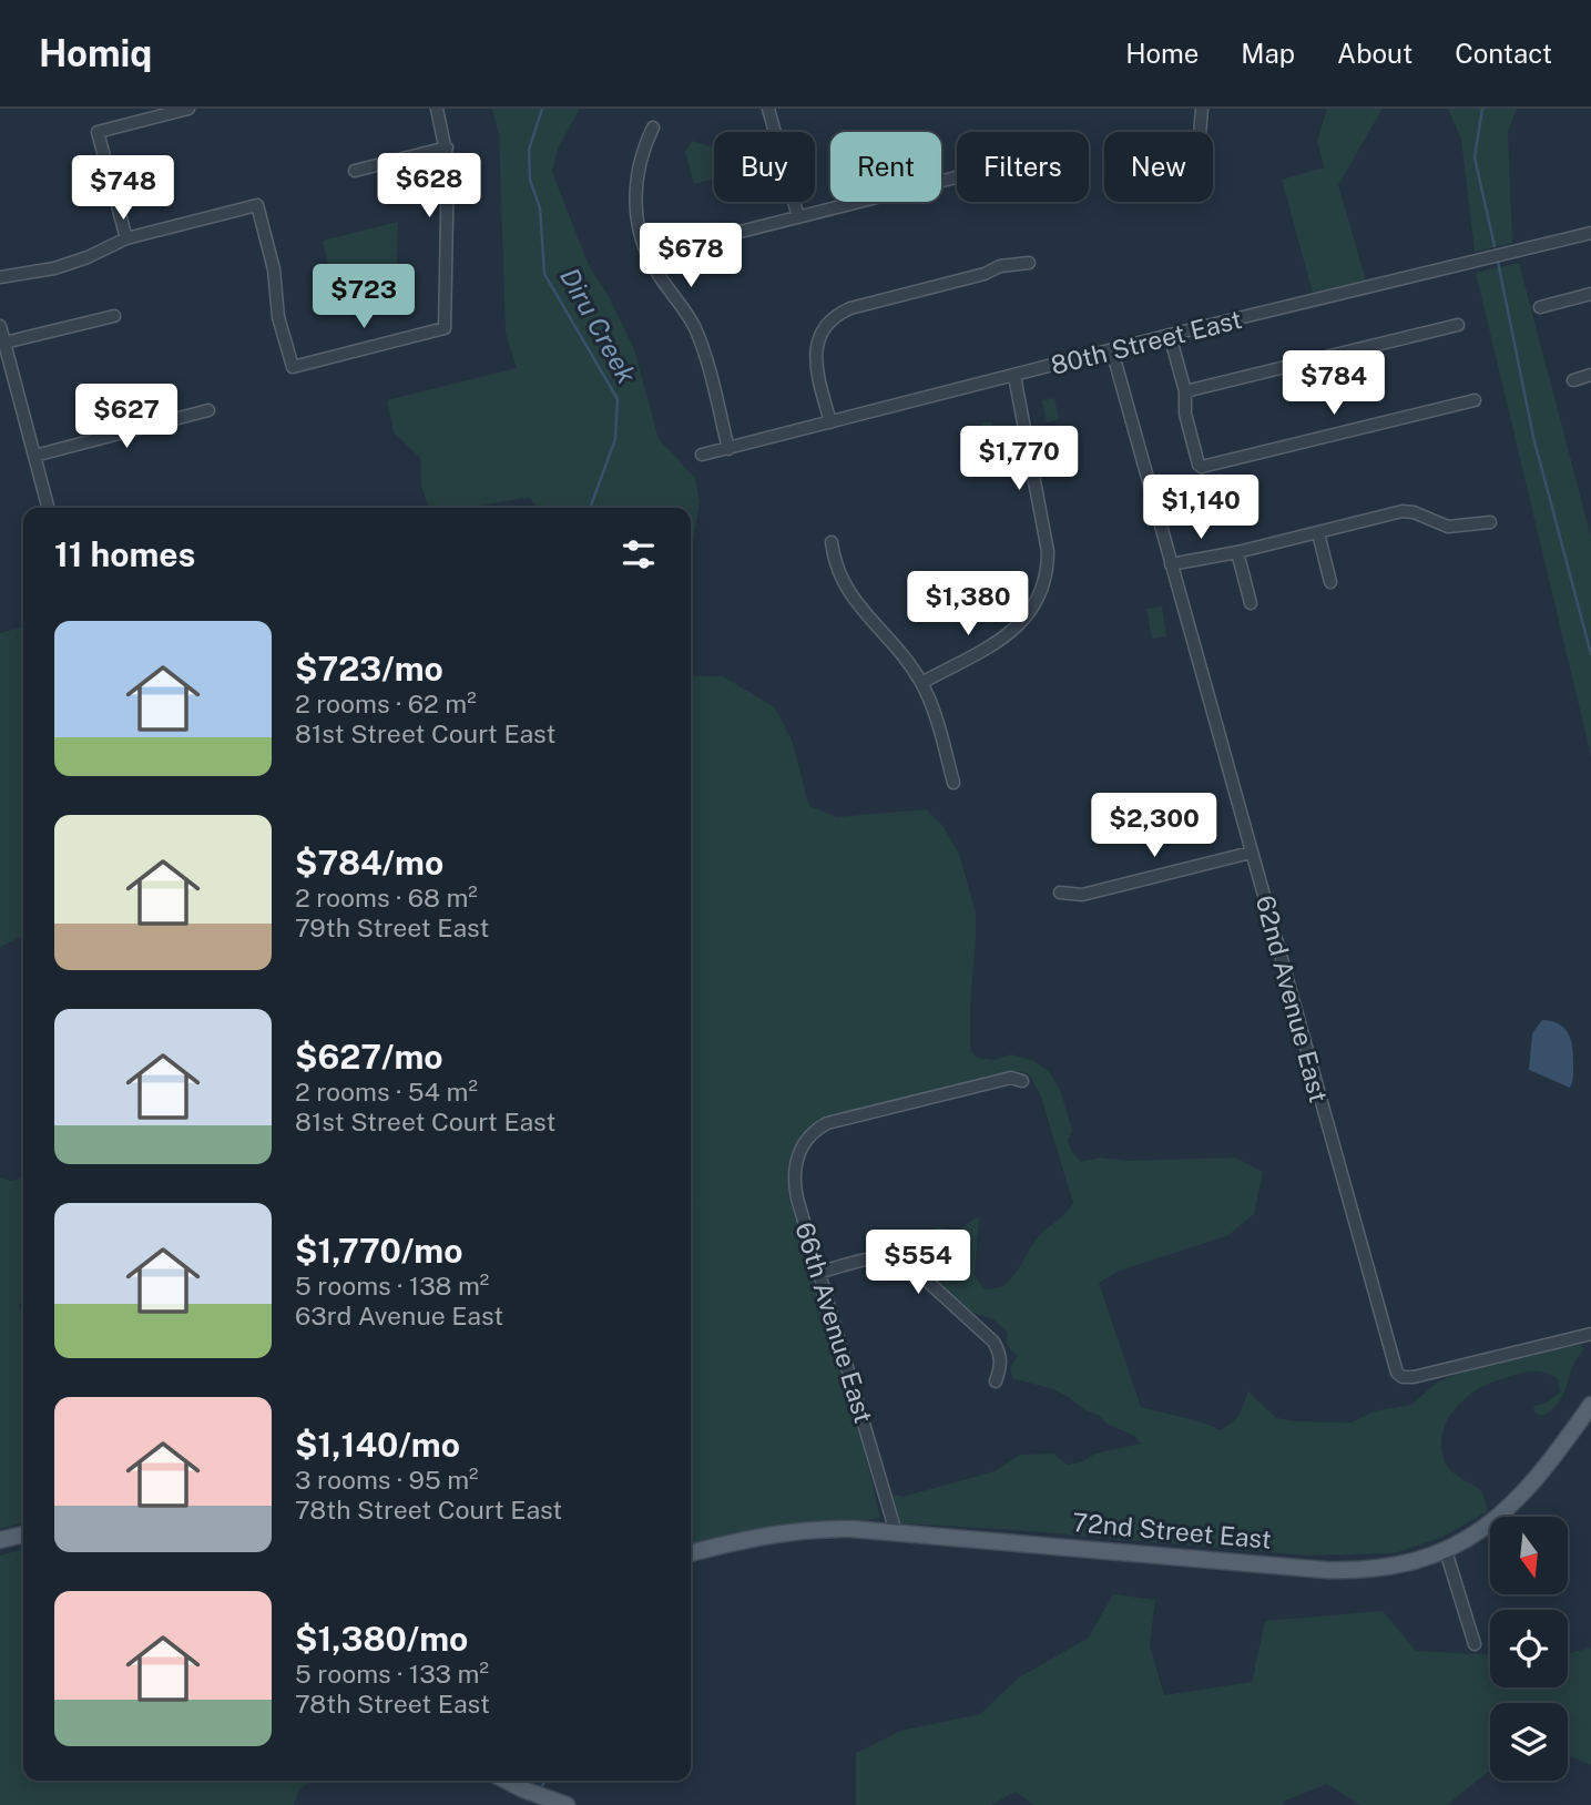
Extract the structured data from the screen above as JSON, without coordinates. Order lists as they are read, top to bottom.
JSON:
{
  "streets": {
    "main road": ["72nd Street East"],
    "street": ["80th Street East", "62nd Avenue East", "66th Avenue East"]
  },
  "crossings": [
    ["80th Street East", "62nd Avenue East"],
    ["66th Avenue East", "72nd Street East"]
  ],
  "water": ["Diru Creek"],
  "north": "bottom",
  "page": {
    "header": "Homiq",
    "nav": [
      "Home",
      "Map",
      "About",
      "Contact"
    ],
    "chip": [
      "Buy",
      "Rent",
      "Filters",
      "New"
    ],
    "price": [
      "$628",
      "$748",
      "$678",
      "$723",
      "$784",
      "$627",
      "$1,770",
      "$1,140",
      "$1,380",
      "$2,300",
      "$554"
    ],
    "heading": "11 homes",
    "list": [
      {
        "name": "$723/mo",
        "note": "2 rooms · 62 m² · 81st Street Court East"
      },
      {
        "name": "$784/mo",
        "note": "2 rooms · 68 m² · 79th Street East"
      },
      {
        "name": "$627/mo",
        "note": "2 rooms · 54 m² · 81st Street Court East"
      },
      {
        "name": "$1,770/mo",
        "note": "5 rooms · 138 m² · 63rd Avenue East"
      },
      {
        "name": "$1,140/mo",
        "note": "3 rooms · 95 m² · 78th Street Court East"
      },
      {
        "name": "$1,380/mo",
        "note": "5 rooms · 133 m² · 78th Street East"
      }
    ]
  }
}
